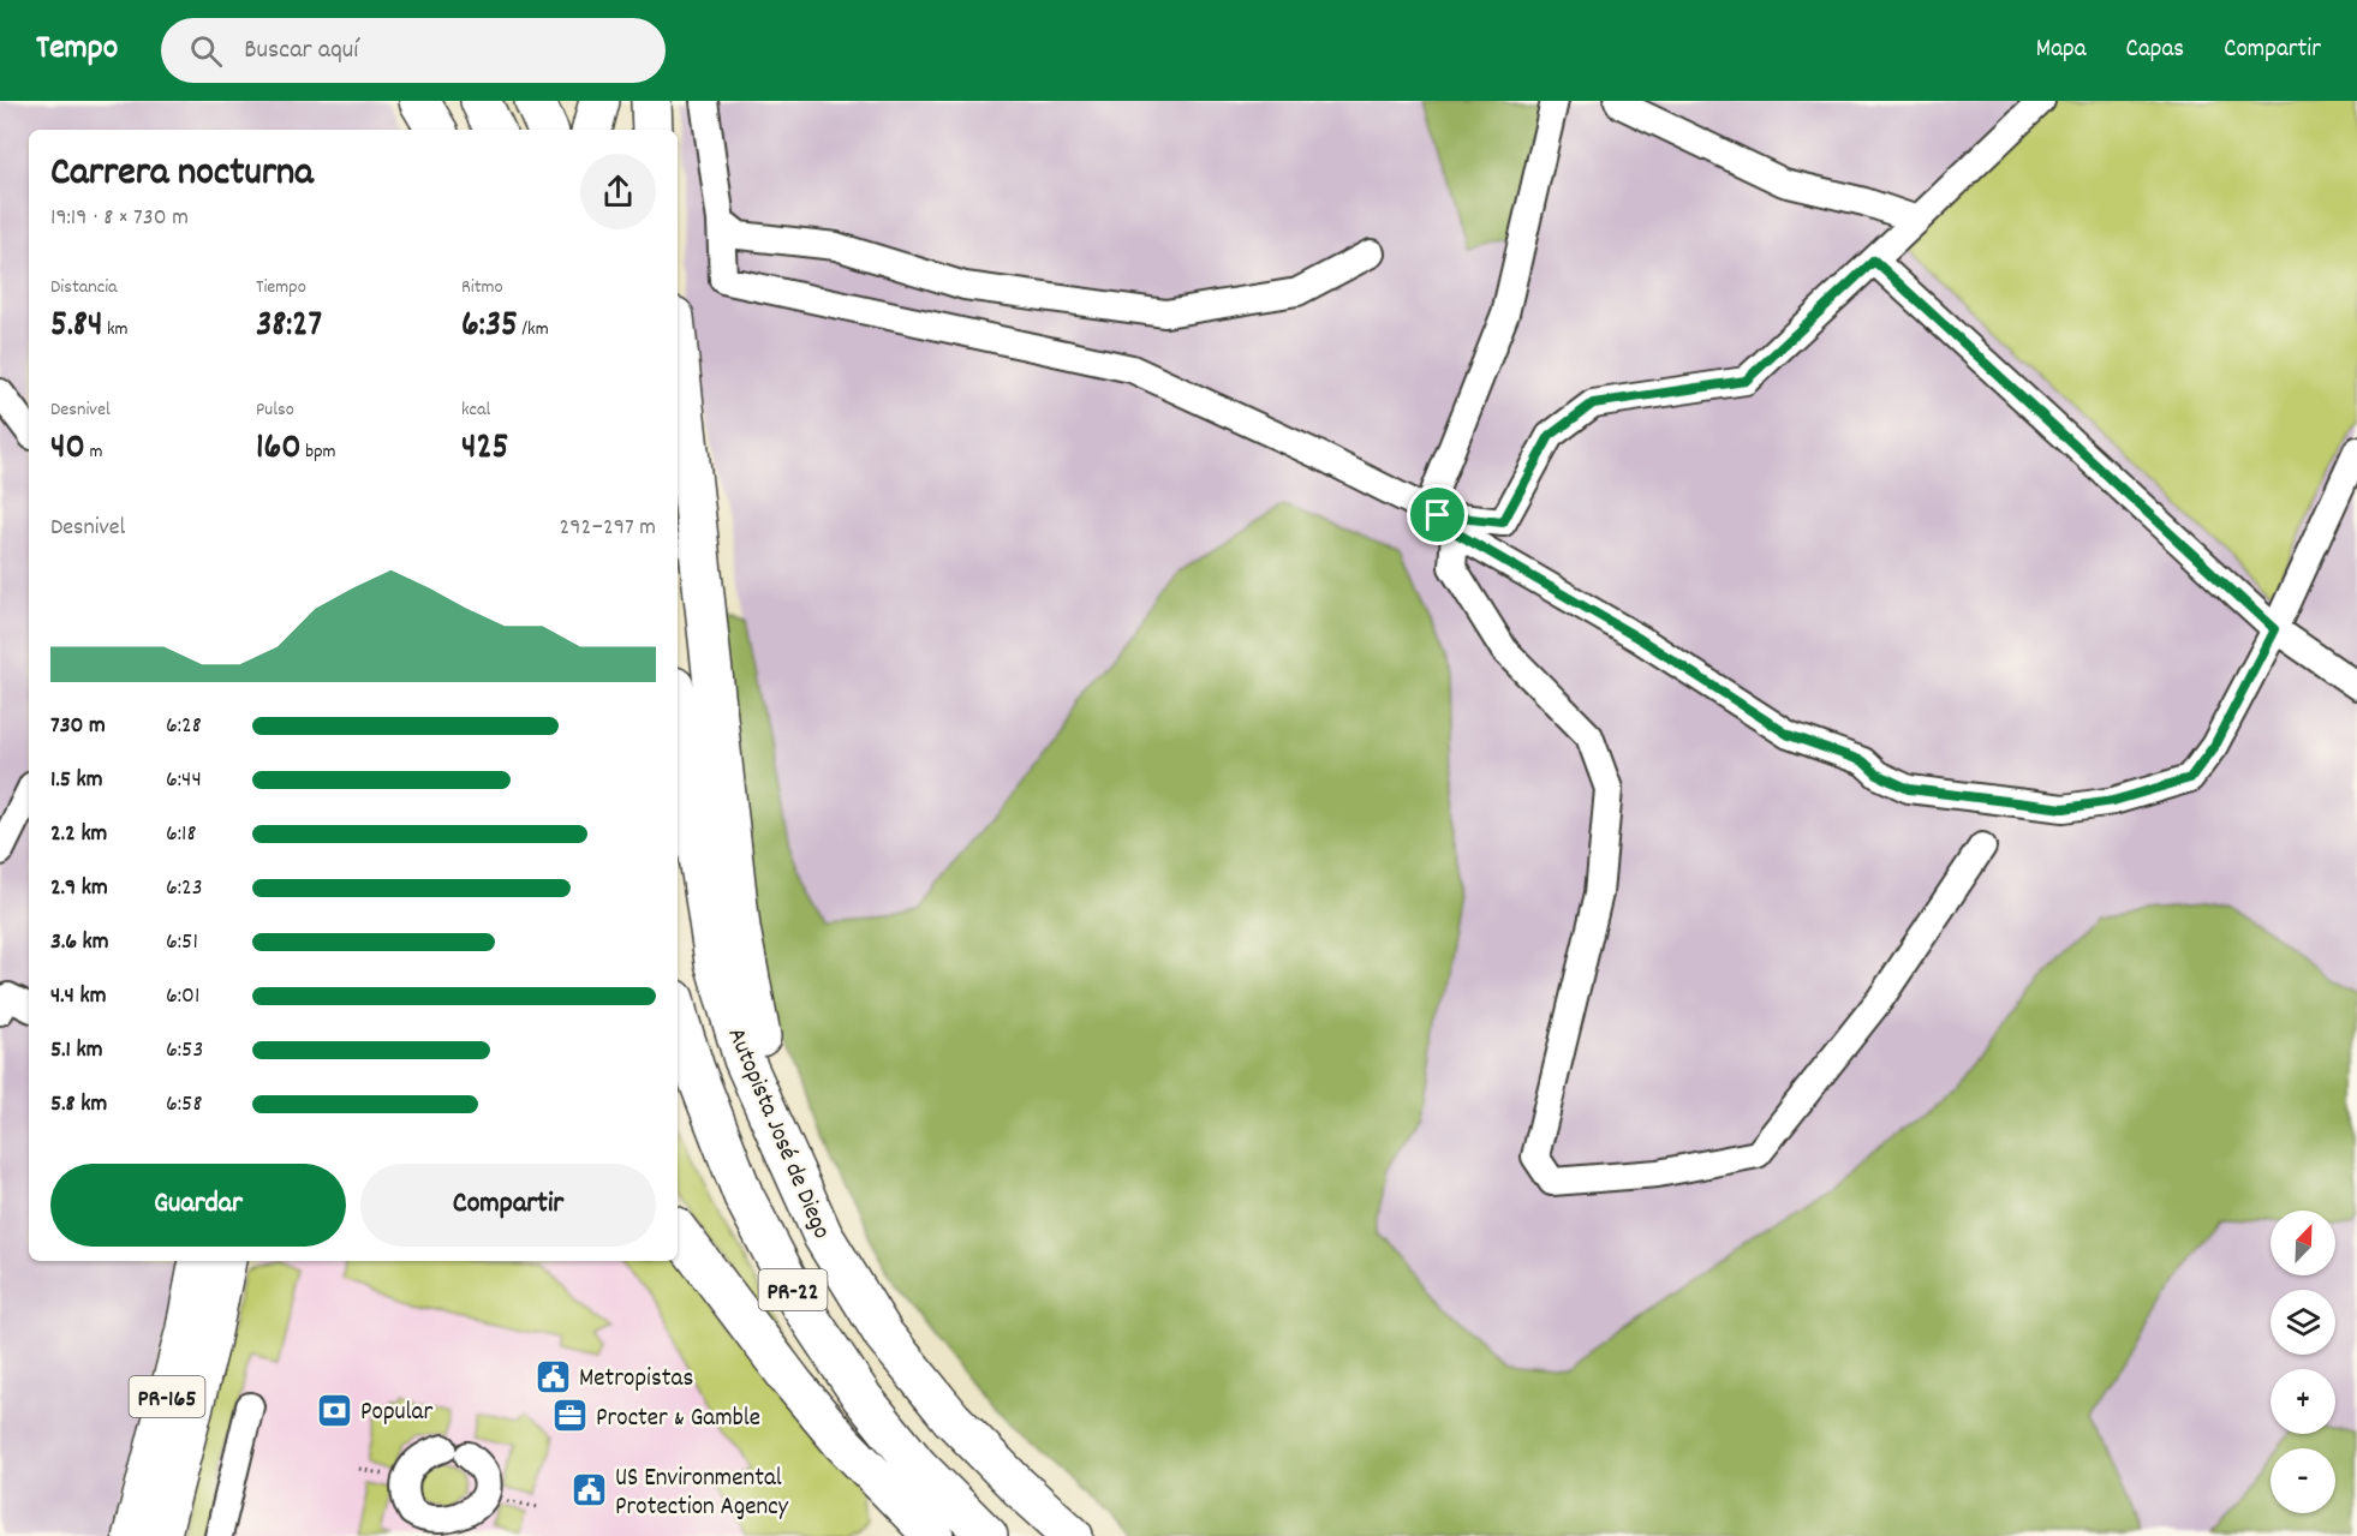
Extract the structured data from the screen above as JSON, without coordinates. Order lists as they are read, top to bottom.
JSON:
{
  "streets": {
    "highway": ["Autopista José de Diego", "PR-22"],
    "main road": ["PR-165"]
  },
  "places": {
    "public building": ["Metropistas", "US Environmental Protection Agency"],
    "bank": ["Popular"],
    "office": ["Procter & Gamble"]
  },
  "north": "top right",
  "page": {
    "header": "Tempo",
    "search": "Buscar aquí",
    "nav": ["Mapa", "Capas", "Compartir"],
    "heading": ["Carrera nocturna", "19:19 · 8 × 730 m"],
    "stats": [
      ["Distancia", "5.84 km"],
      ["Tiempo", "38:27"],
      ["Ritmo", "6:35 /km"],
      ["Desnivel", "40 m"],
      ["Pulso", "160 bpm"],
      ["kcal", "425"]
    ],
    "chart": ["Desnivel", "292–297 m"],
    "list": [
      {
        "name": "730 m",
        "note": "6:28"
      },
      {
        "name": "1.5 km",
        "note": "6:44"
      },
      {
        "name": "2.2 km",
        "note": "6:18"
      },
      {
        "name": "2.9 km",
        "note": "6:23"
      },
      {
        "name": "3.6 km",
        "note": "6:51"
      },
      {
        "name": "4.4 km",
        "note": "6:01"
      },
      {
        "name": "5.1 km",
        "note": "6:53"
      },
      {
        "name": "5.8 km",
        "note": "6:58"
      }
    ],
    "buttons": ["Guardar", "Compartir"],
    "map_buttons": ["+", "−"]
  }
}
